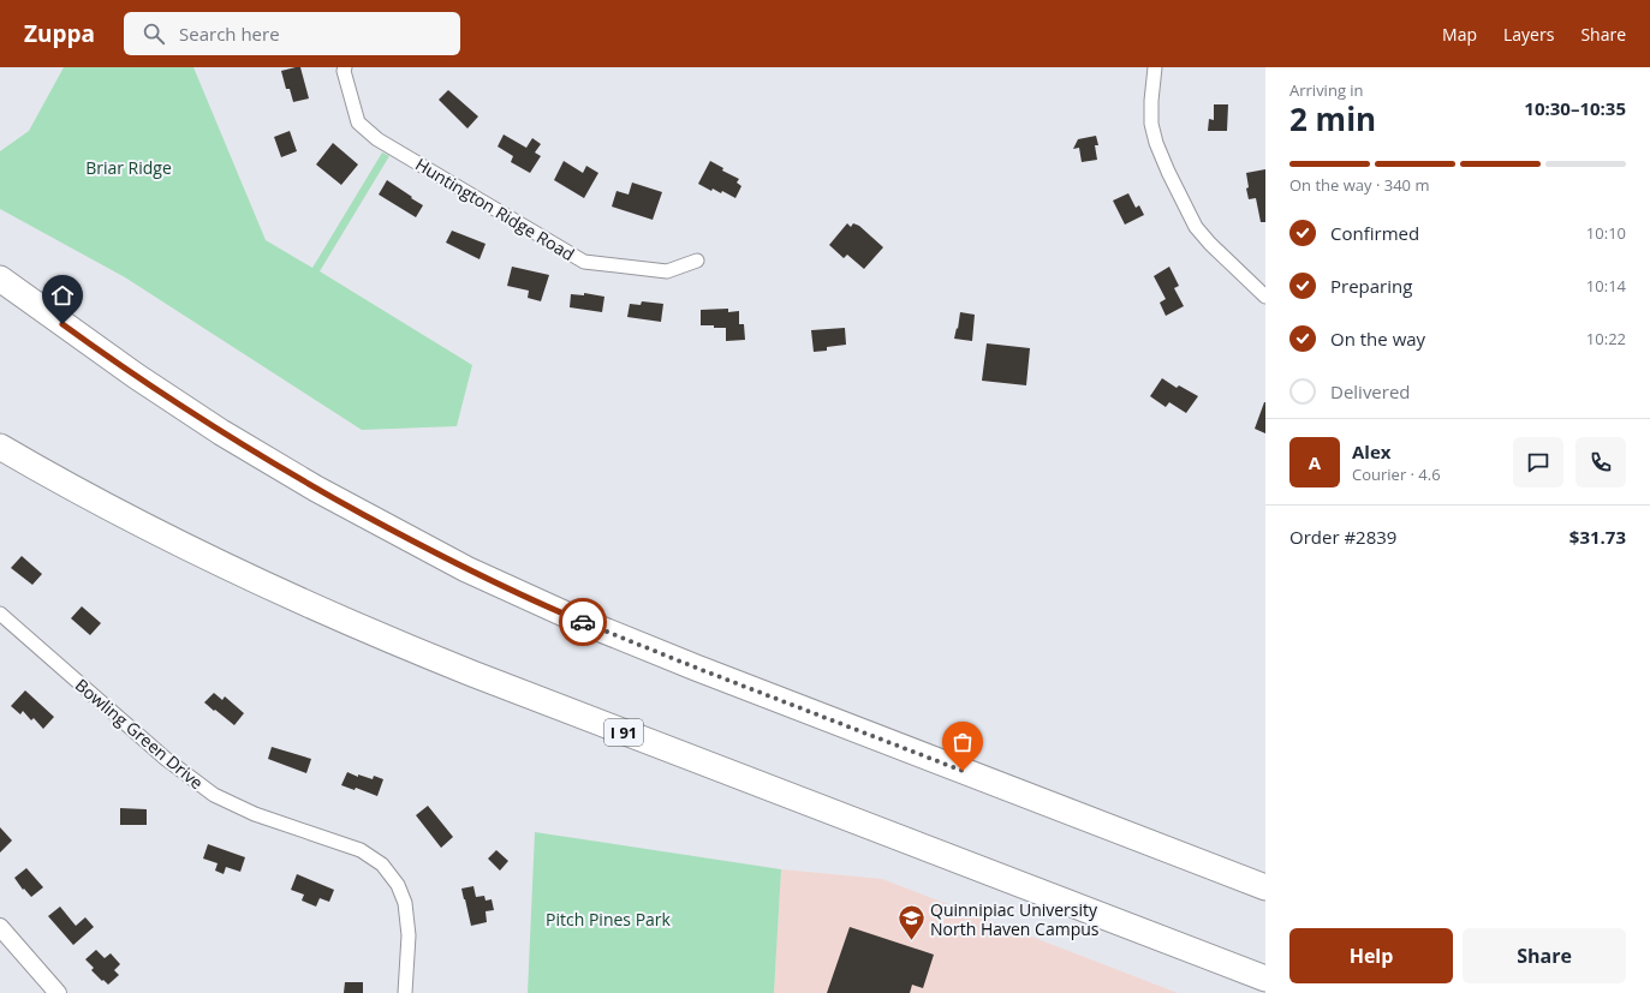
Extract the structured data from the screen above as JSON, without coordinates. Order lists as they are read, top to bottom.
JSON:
{
  "streets": {
    "highway": ["I 91"],
    "street": ["Huntington Ridge Road", "Bowling Green Drive"]
  },
  "parks": ["Briar Ridge", "Pitch Pines Park"],
  "places": {
    "school or university": ["Quinnipiac University North Haven Campus"]
  },
  "page": {
    "header": "Zuppa",
    "search": "Search here",
    "nav": ["Map", "Layers", "Share"],
    "heading": ["2 min", "Arriving in", "10:30–10:35"],
    "panel": [
      "Alex",
      "Courier · 4.6",
      "Order #2839",
      "$31.73"
    ],
    "bar": "On the way · 340 m",
    "list": [
      ["Confirmed", "10:10"],
      ["Preparing", "10:14"],
      ["On the way", "10:22"],
      "Delivered"
    ],
    "round": "A",
    "buttons": ["Help", "Share"]
  }
}
